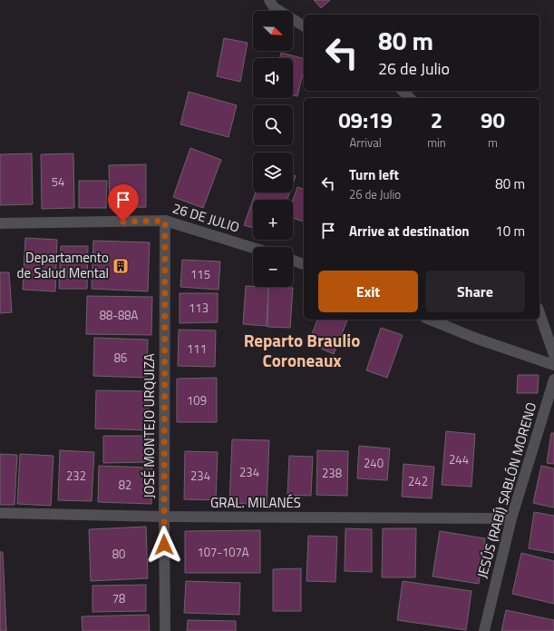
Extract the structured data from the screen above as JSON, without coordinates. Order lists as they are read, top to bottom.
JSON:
{
  "streets": {
    "street": [
      "26 DE JULIO",
      "JOSÉ MONTEJO URQUIZA",
      "JESÚS (RABÍ) SABLÓN MORENO",
      "GRAL. MILANÉS"
    ]
  },
  "crossings": [
    ["26 DE JULIO", "JOSÉ MONTEJO URQUIZA"],
    ["JOSÉ MONTEJO URQUIZA", "GRAL. MILANÉS"],
    ["JESÚS (RABÍ) SABLÓN MORENO", "GRAL. MILANÉS"]
  ],
  "districts": ["Reparto Braulio Coroneaux"],
  "places": {
    "building": ["Departamento de Salud Mental"]
  },
  "house_numbers": [
    "54",
    "115",
    "113",
    "88-88A",
    "111",
    "86",
    "109",
    "244",
    "240",
    "234",
    "238",
    "232",
    "234",
    "242",
    "82",
    "107-107A",
    "80",
    "78"
  ],
  "north": "bottom right",
  "page": {
    "map_buttons": ["+", "−"],
    "turn": ["80 m", "26 de Julio"],
    "eta": [
      "09:19",
      "Arrival",
      "2",
      "min",
      "90",
      "m"
    ],
    "list": [
      {
        "name": "Turn left",
        "note": "26 de Julio",
        "value": "80 m"
      },
      {
        "name": "Arrive at destination",
        "value": "10 m"
      }
    ],
    "buttons": ["Exit", "Share"]
  }
}
